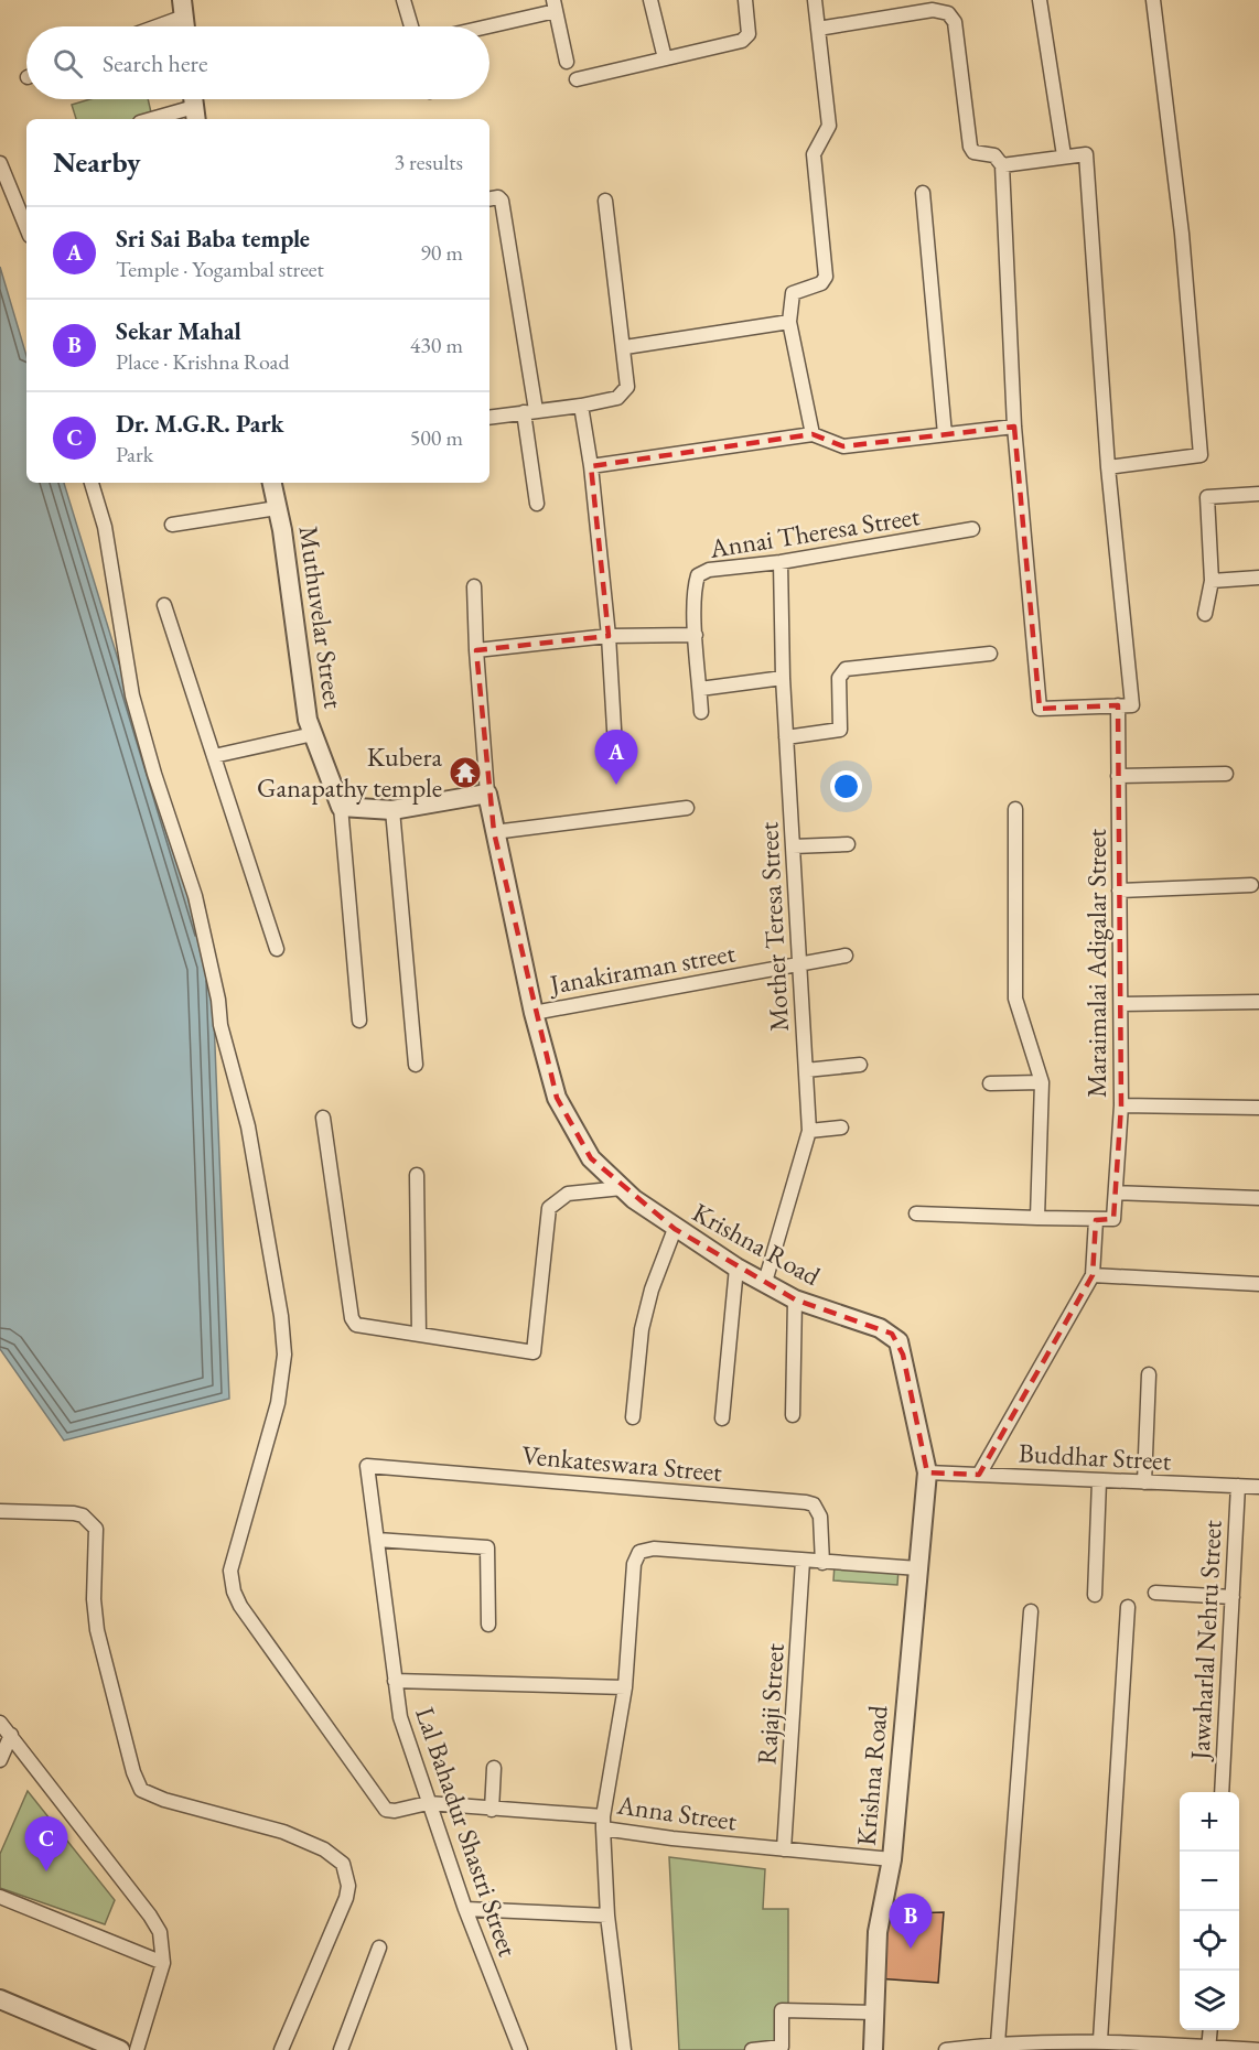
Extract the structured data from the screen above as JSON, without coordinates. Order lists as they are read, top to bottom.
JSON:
{
  "streets": {
    "street": [
      "Annai Theresa Street",
      "Muthuvelar Street",
      "Mother Teresa Street",
      "Maraimalai Adigalar Street",
      "Janakiraman street",
      "Krishna Road",
      "Buddhar Street",
      "Venkateswara Street",
      "Jawaharlal Nehru Street",
      "Rajaji Street",
      "Anna Street",
      "Lal Bahadur Shastri Street"
    ]
  },
  "crossings": [
    ["Annai Theresa Street", "Mother Teresa Street"],
    ["Mother Teresa Street", "Janakiraman street"],
    ["Mother Teresa Street", "Krishna Road"],
    ["Janakiraman street", "Krishna Road"],
    ["Krishna Road", "Buddhar Street"],
    ["Krishna Road", "Anna Street"],
    ["Buddhar Street", "Jawaharlal Nehru Street"],
    ["Venkateswara Street", "Lal Bahadur Shastri Street"],
    ["Rajaji Street", "Anna Street"],
    ["Anna Street", "Lal Bahadur Shastri Street"]
  ],
  "places": {
    "temple": ["Kubera Ganapathy temple"]
  },
  "page": {
    "search": "Search here",
    "heading": ["Nearby", "3 results"],
    "list": [
      {
        "mark": "A",
        "name": "Sri Sai Baba temple",
        "note": "Temple · Yogambal street",
        "value": "90 m"
      },
      {
        "mark": "B",
        "name": "Sekar Mahal",
        "note": "Place · Krishna Road",
        "value": "430 m"
      },
      {
        "mark": "C",
        "name": "Dr. M.G.R. Park",
        "note": "Park",
        "value": "500 m"
      }
    ],
    "pins": ["A", "C", "B"],
    "map_buttons": ["+", "−"]
  }
}
